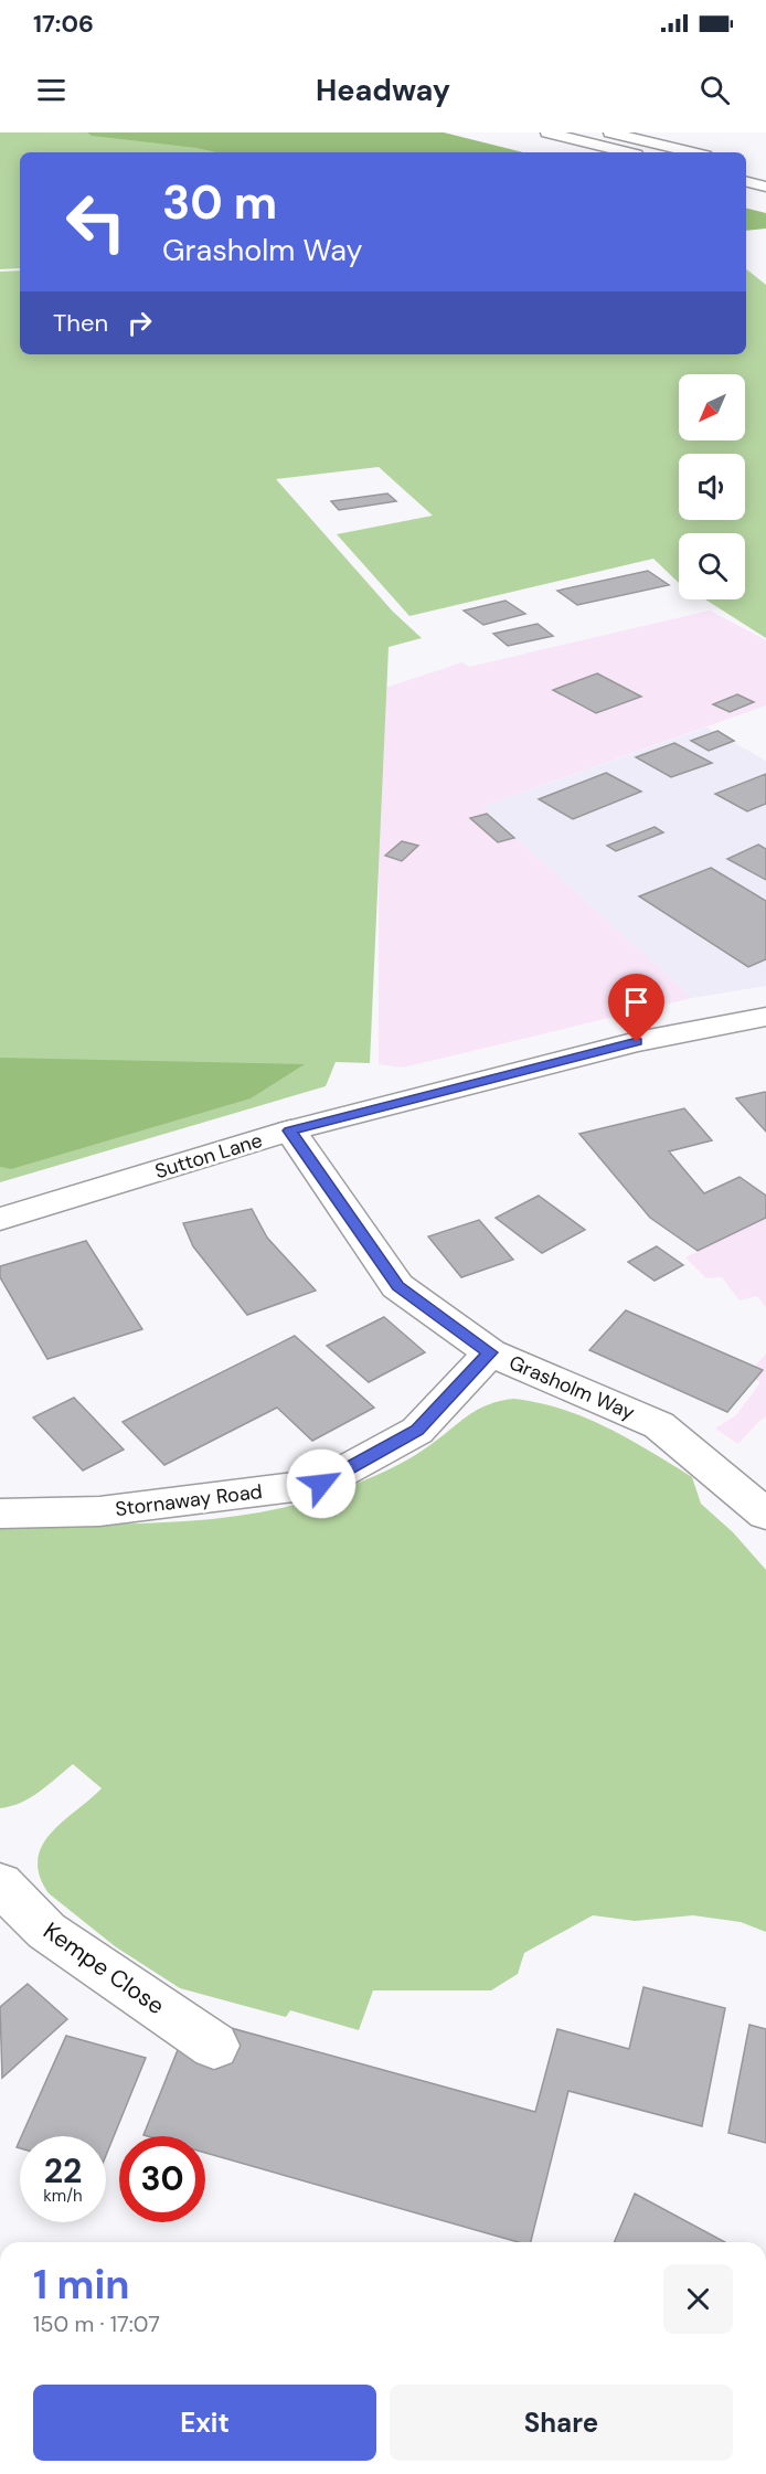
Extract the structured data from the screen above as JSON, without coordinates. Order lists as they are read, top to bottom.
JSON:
{
  "streets": {
    "main road": [
      "Sutton Lane",
      "Grasholm Way",
      "Stornaway Road",
      "Kempe Close"
    ]
  },
  "crossings": [
    ["Sutton Lane", "Grasholm Way"],
    ["Grasholm Way", "Stornaway Road"]
  ],
  "north": "bottom left",
  "page": {
    "status": "17:06",
    "header": "Headway",
    "turn": ["30 m", "Grasholm Way"],
    "then": "Then",
    "speed": "22 km/h",
    "limit": "30",
    "heading": ["1 min", "150 m · 17:07"],
    "buttons": ["Exit", "Share"]
  }
}
